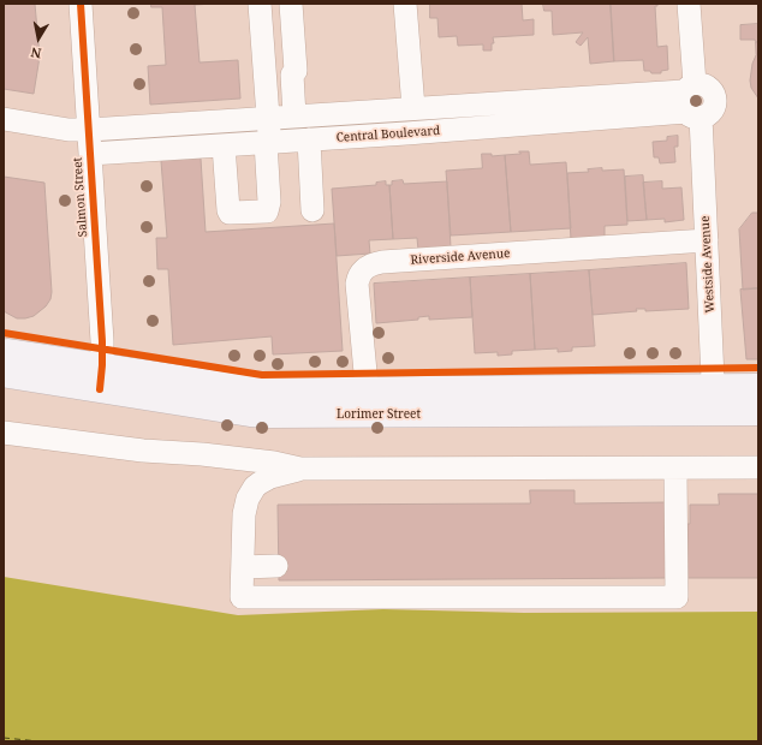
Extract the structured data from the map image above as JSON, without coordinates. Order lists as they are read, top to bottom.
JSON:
{
  "streets": {
    "main road": ["Lorimer Street"],
    "street": [
      "Central Boulevard",
      "Salmon Street",
      "Riverside Avenue",
      "Westside Avenue"
    ]
  },
  "crossings": [
    ["Central Boulevard", "Salmon Street"],
    ["Central Boulevard", "Westside Avenue"],
    ["Salmon Street", "Lorimer Street"],
    ["Riverside Avenue", "Westside Avenue"],
    ["Riverside Avenue", "Lorimer Street"],
    ["Westside Avenue", "Lorimer Street"]
  ],
  "north": "bottom"
}
